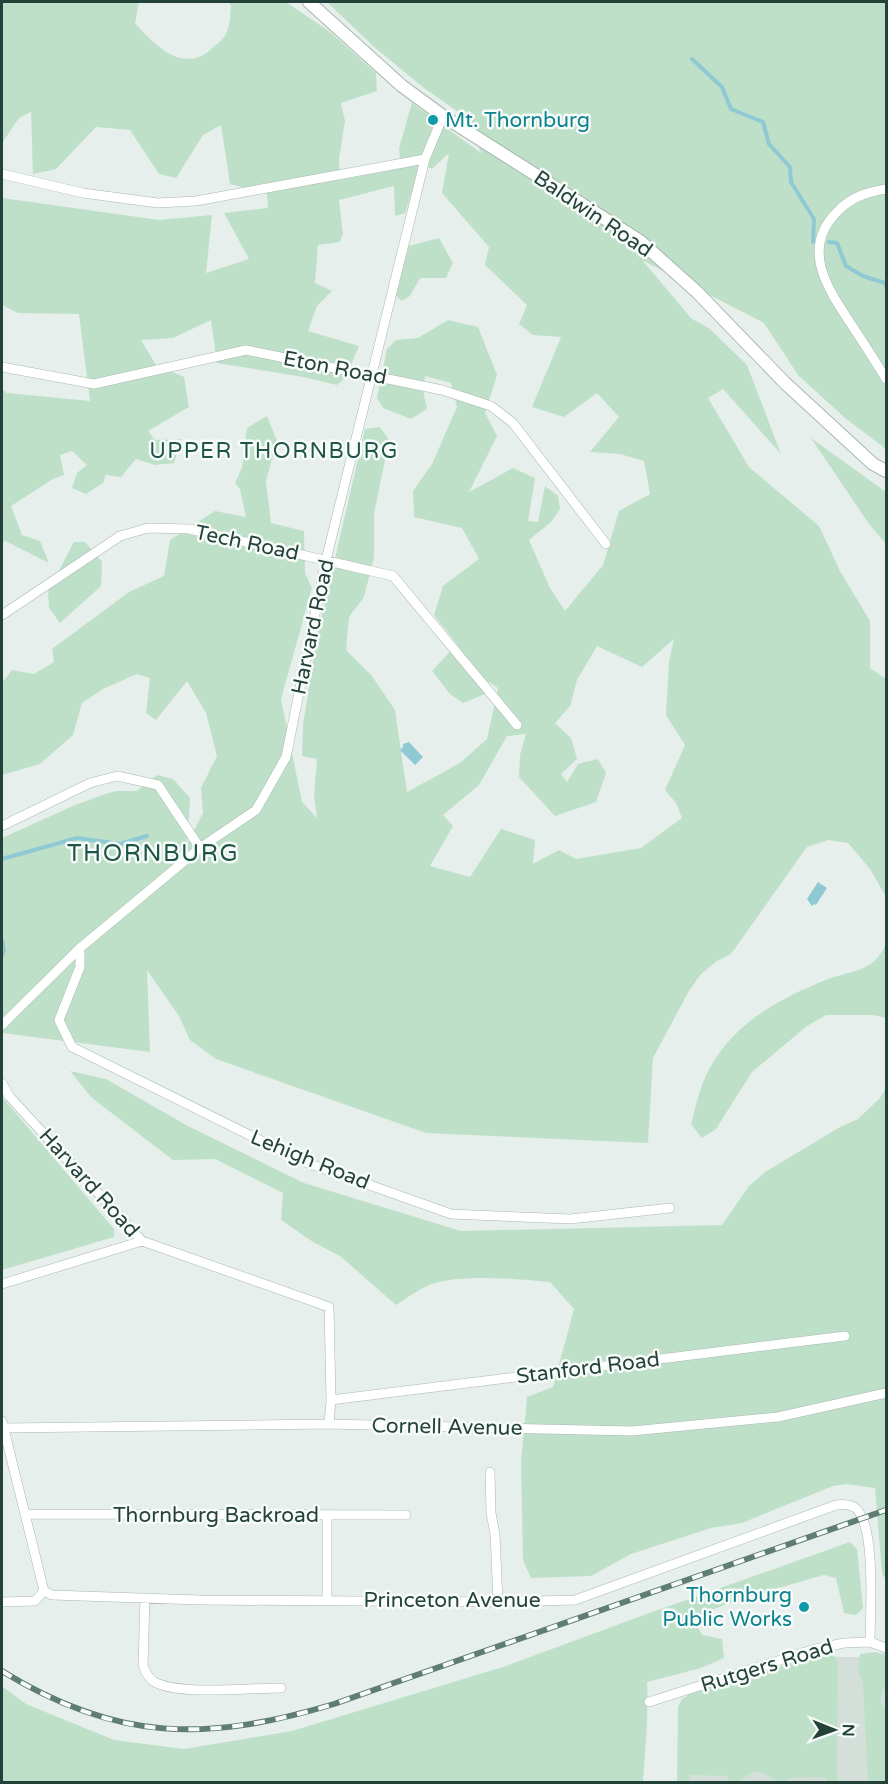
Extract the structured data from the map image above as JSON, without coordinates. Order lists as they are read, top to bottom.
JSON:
{
  "streets": {
    "street": [
      "Baldwin Road",
      "Eton Road",
      "Tech Road",
      "Harvard Road",
      "Lehigh Road",
      "Stanford Road",
      "Cornell Avenue",
      "Thornburg Backroad",
      "Princeton Avenue",
      "Rutgers Road"
    ]
  },
  "crossings": [
    ["Baldwin Road", "Harvard Road"],
    ["Eton Road", "Harvard Road"],
    ["Tech Road", "Harvard Road"],
    ["Harvard Road", "Lehigh Road"],
    ["Harvard Road", "Stanford Road"],
    ["Princeton Avenue", "Rutgers Road"]
  ],
  "districts": ["UPPER THORNBURG", "THORNBURG"],
  "places": ["Mt. Thornburg", "Thornburg Public Works"],
  "north": "right"
}
